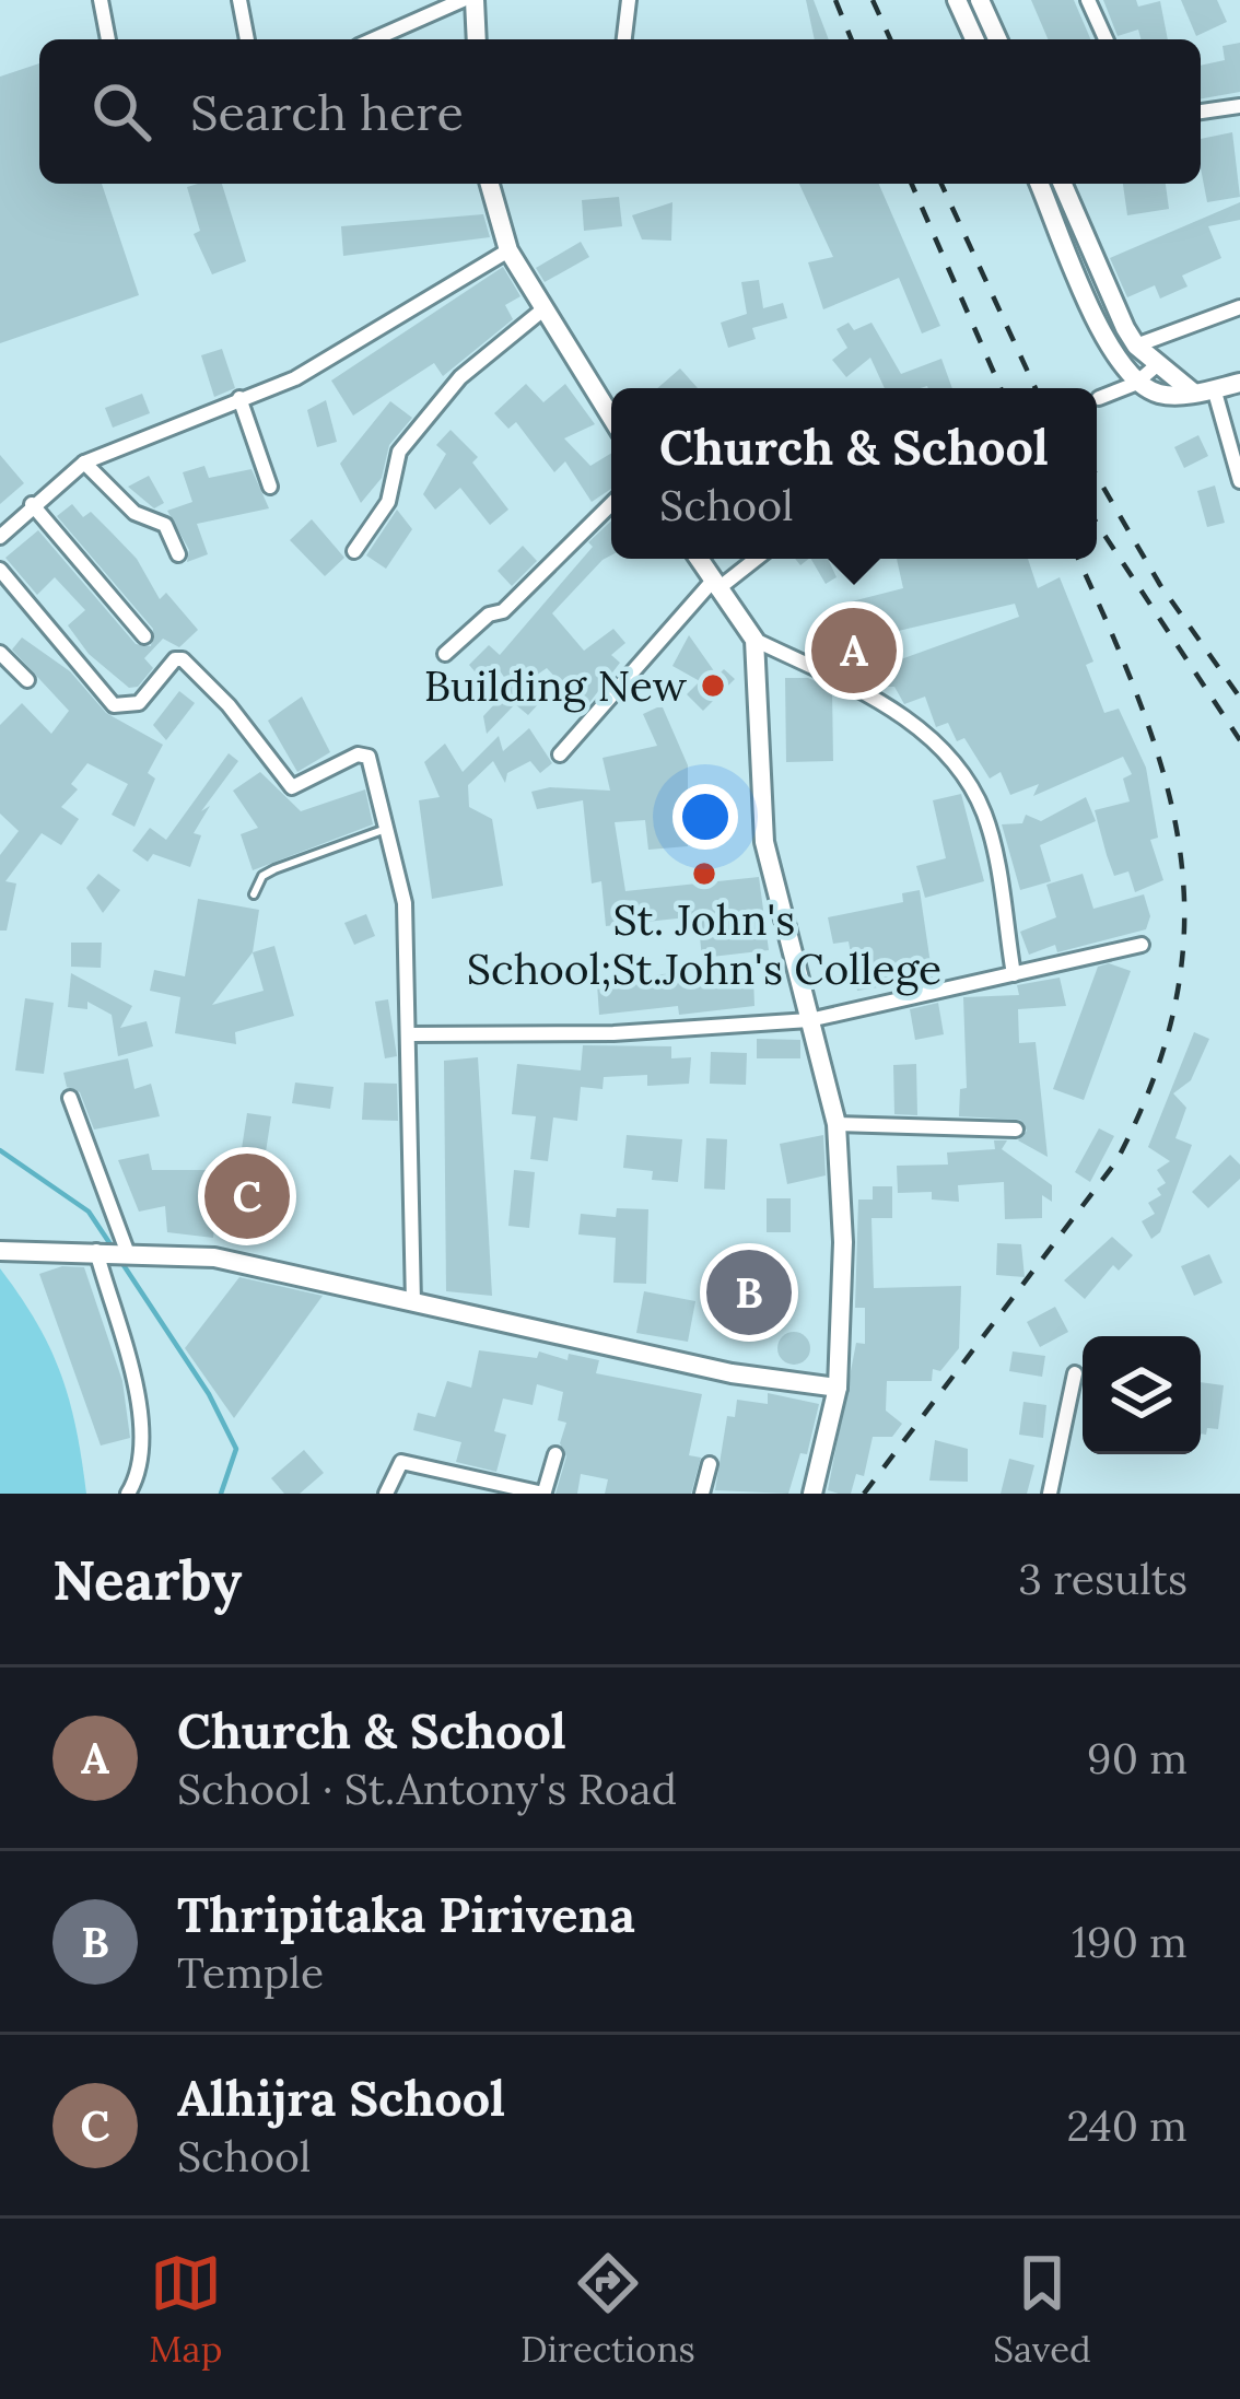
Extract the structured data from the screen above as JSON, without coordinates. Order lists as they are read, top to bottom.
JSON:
{
  "places": ["Building New", "St. John's School;St.John's College"],
  "page": {
    "search": "Search here",
    "popup": ["Church & School", "School"],
    "pins": ["A", "C", "B"],
    "heading": ["Nearby", "3 results"],
    "list": [
      {
        "mark": "A",
        "name": "Church & School",
        "note": "School · St.Antony's Road",
        "value": "90 m"
      },
      {
        "mark": "B",
        "name": "Thripitaka Pirivena",
        "note": "Temple",
        "value": "190 m"
      },
      {
        "mark": "C",
        "name": "Alhijra School",
        "note": "School",
        "value": "240 m"
      }
    ],
    "nav": ["Map", "Directions", "Saved"]
  }
}
